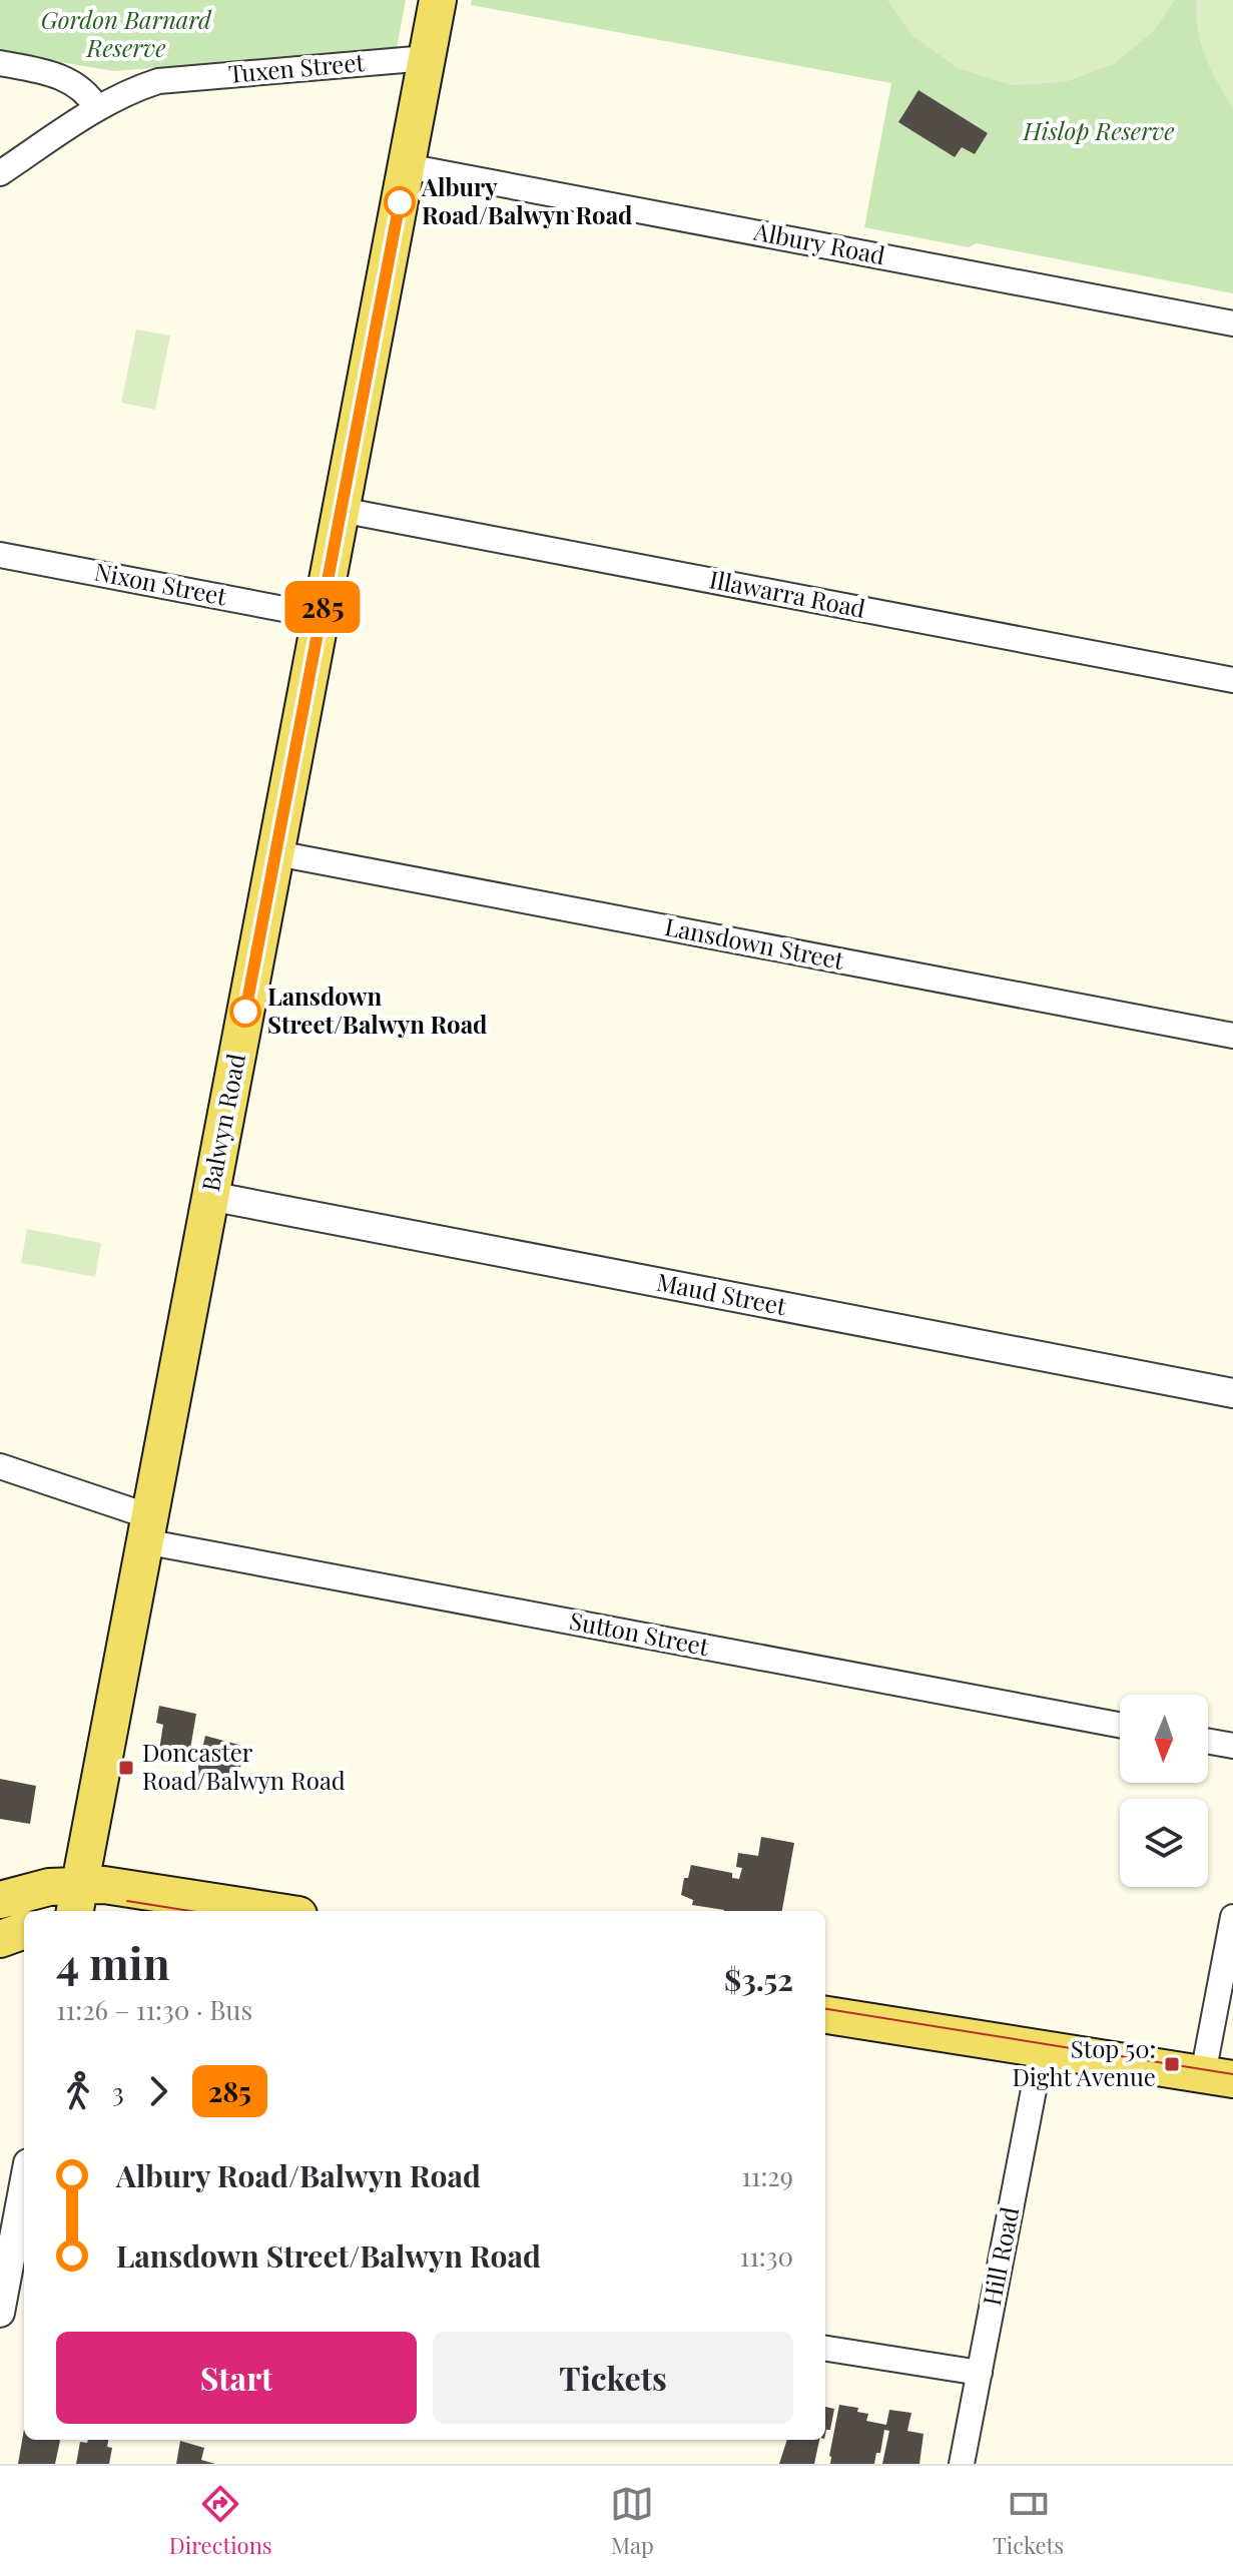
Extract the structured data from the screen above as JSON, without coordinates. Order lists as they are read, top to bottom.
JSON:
{
  "streets": {
    "main road": ["Balwyn Road"],
    "street": [
      "Tuxen Street",
      "Albury Road",
      "Nixon Street",
      "Illawarra Road",
      "Lansdown Street",
      "Maud Street",
      "Sutton Street",
      "Hill Road"
    ]
  },
  "crossings": [
    ["Tuxen Street", "Balwyn Road"],
    ["Albury Road", "Balwyn Road"],
    ["Nixon Street", "Balwyn Road"],
    ["Illawarra Road", "Balwyn Road"],
    ["Lansdown Street", "Balwyn Road"],
    ["Balwyn Road", "Maud Street"],
    ["Balwyn Road", "Sutton Street"]
  ],
  "parks": ["Gordon Barnard Reserve", "Hislop Reserve"],
  "places": {
    "other": ["Albury Road/Balwyn Road", "Lansdown Street/Balwyn Road"],
    "transit": ["Doncaster Road/Balwyn Road", "Stop 50: Dight Avenue"]
  },
  "lines": ["bus line 285"],
  "north": "bottom",
  "page": {
    "on_map": "285",
    "heading": ["4 min", "11:26 – 11:30 · Bus", "$3.52"],
    "legs": ["3", "285"],
    "list": [
      {
        "name": "Albury Road/Balwyn Road",
        "value": "11:29"
      },
      {
        "name": "Lansdown Street/Balwyn Road",
        "value": "11:30"
      }
    ],
    "buttons": ["Start", "Tickets"],
    "tabs": ["Directions", "Map", "Tickets"]
  }
}
